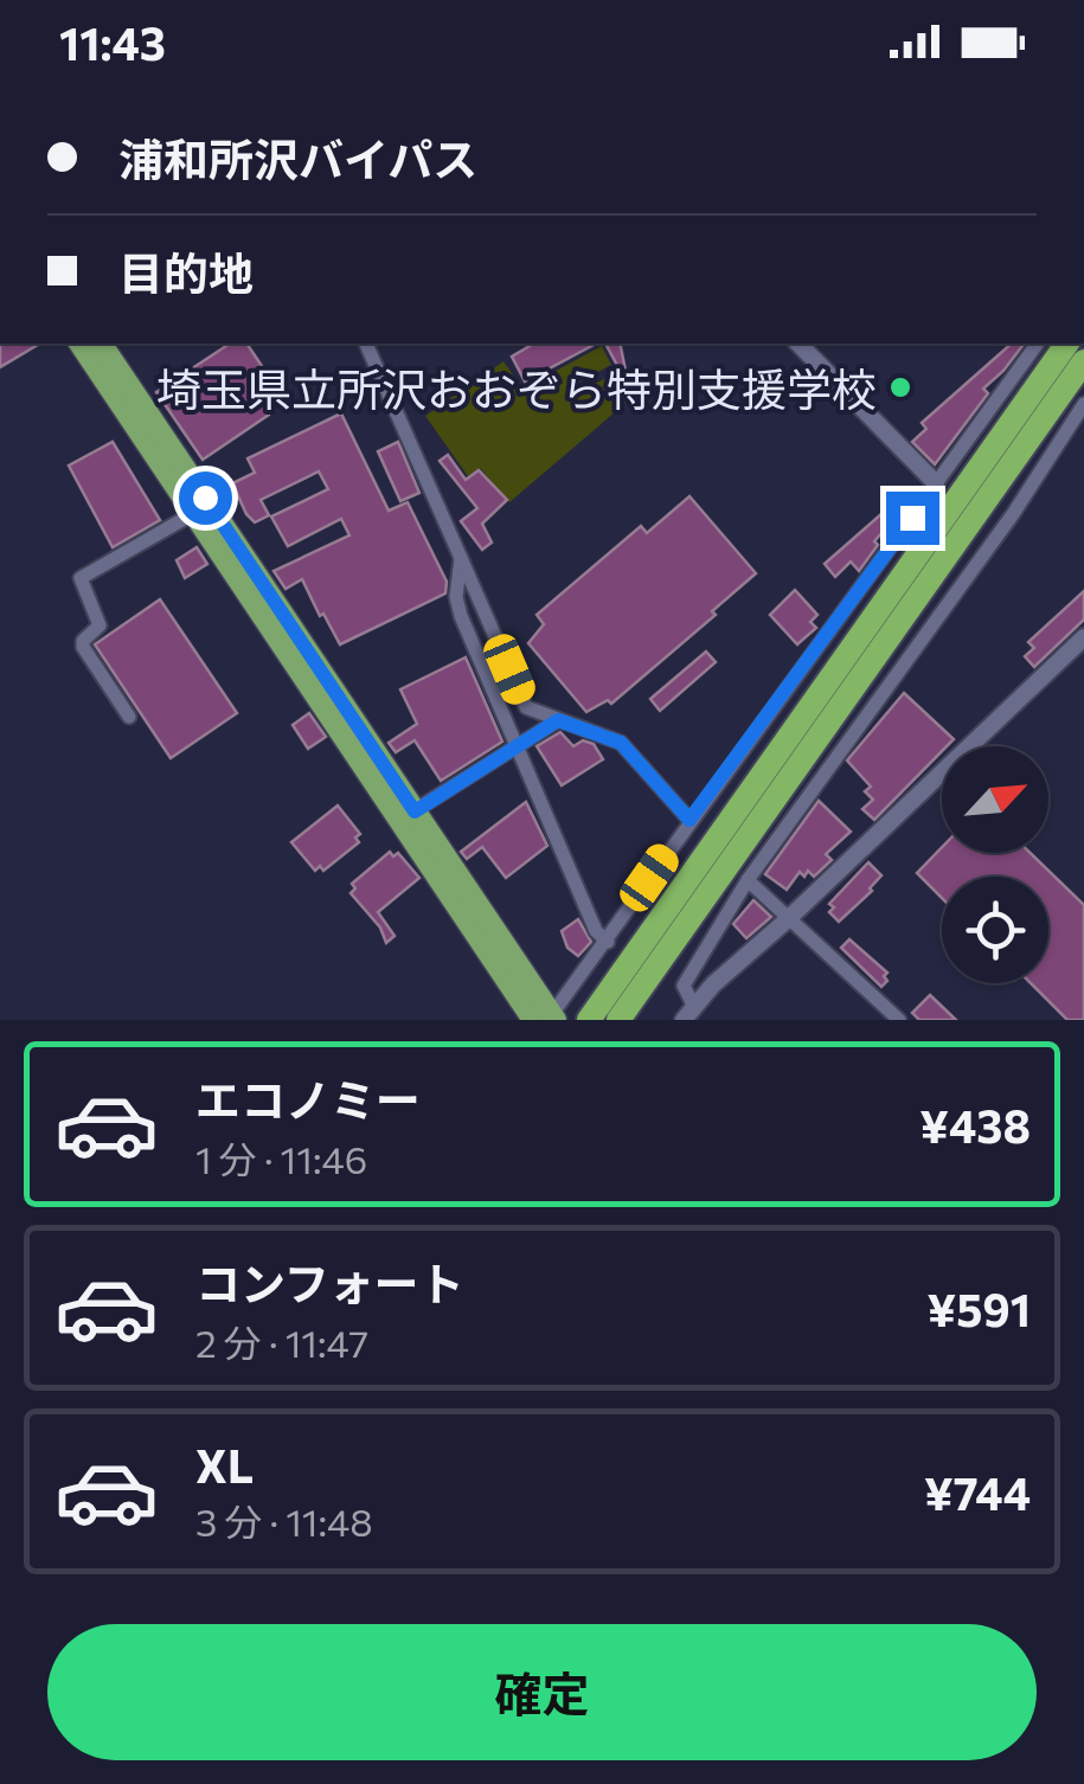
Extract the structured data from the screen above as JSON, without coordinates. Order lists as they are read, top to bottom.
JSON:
{
  "places": ["埼玉県立所沢おおぞら特別支援学校"],
  "north": "top right",
  "page": {
    "status": "11:43",
    "banner": ["浦和所沢バイパス", "目的地"],
    "list": [
      {
        "name": "エコノミー",
        "note": "1 分 · 11:46",
        "value": "¥438"
      },
      {
        "name": "コンフォート",
        "note": "2 分 · 11:47",
        "value": "¥591"
      },
      {
        "name": "XL",
        "note": "3 分 · 11:48",
        "value": "¥744"
      }
    ],
    "buttons": "確定"
  }
}
